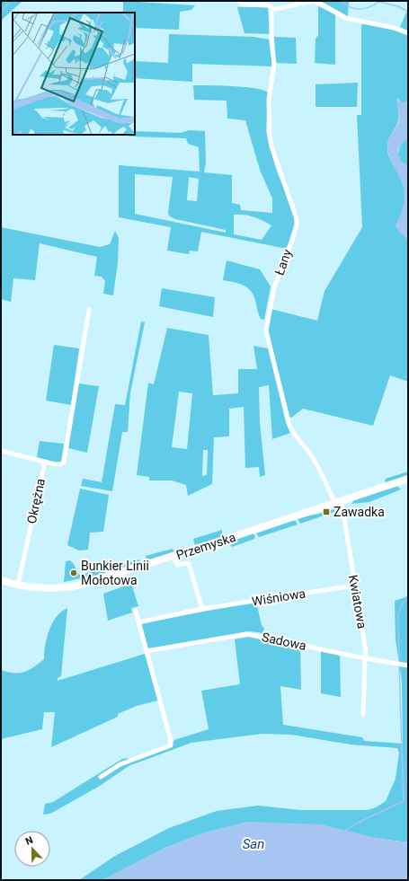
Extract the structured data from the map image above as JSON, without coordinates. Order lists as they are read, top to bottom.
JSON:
{
  "streets": {
    "main road": ["Przemyska"],
    "street": [
      "Łany",
      "Okrężna",
      "Wiśniowa",
      "Kwiatowa",
      "Sadowa"
    ]
  },
  "crossings": [
    ["Łany", "Przemyska"],
    ["Łany", "Kwiatowa"],
    ["Okrężna", "Przemyska"],
    ["Przemyska", "Kwiatowa"],
    ["Wiśniowa", "Kwiatowa"],
    ["Kwiatowa", "Sadowa"]
  ],
  "water": ["San"],
  "places": {
    "transit": ["Zawadka"],
    "other": ["Bunkier Linii Mołotowa"]
  },
  "north": "top"
}
